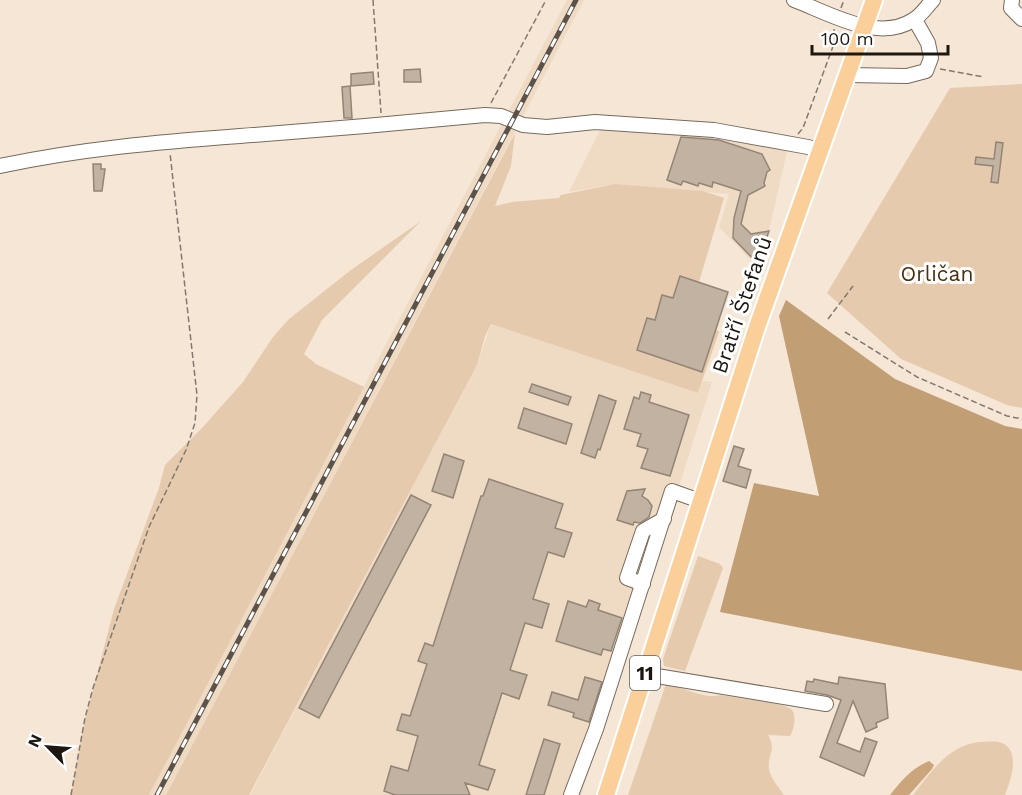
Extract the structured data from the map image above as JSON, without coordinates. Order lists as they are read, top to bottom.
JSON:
{
  "streets": {
    "main road": ["Bratří Štefanů", "11"]
  },
  "crossings": [
    ["Bratří Štefanů", "11"]
  ],
  "parks": ["Orličan"],
  "scale_bar": "100 m",
  "north": "top left"
}
